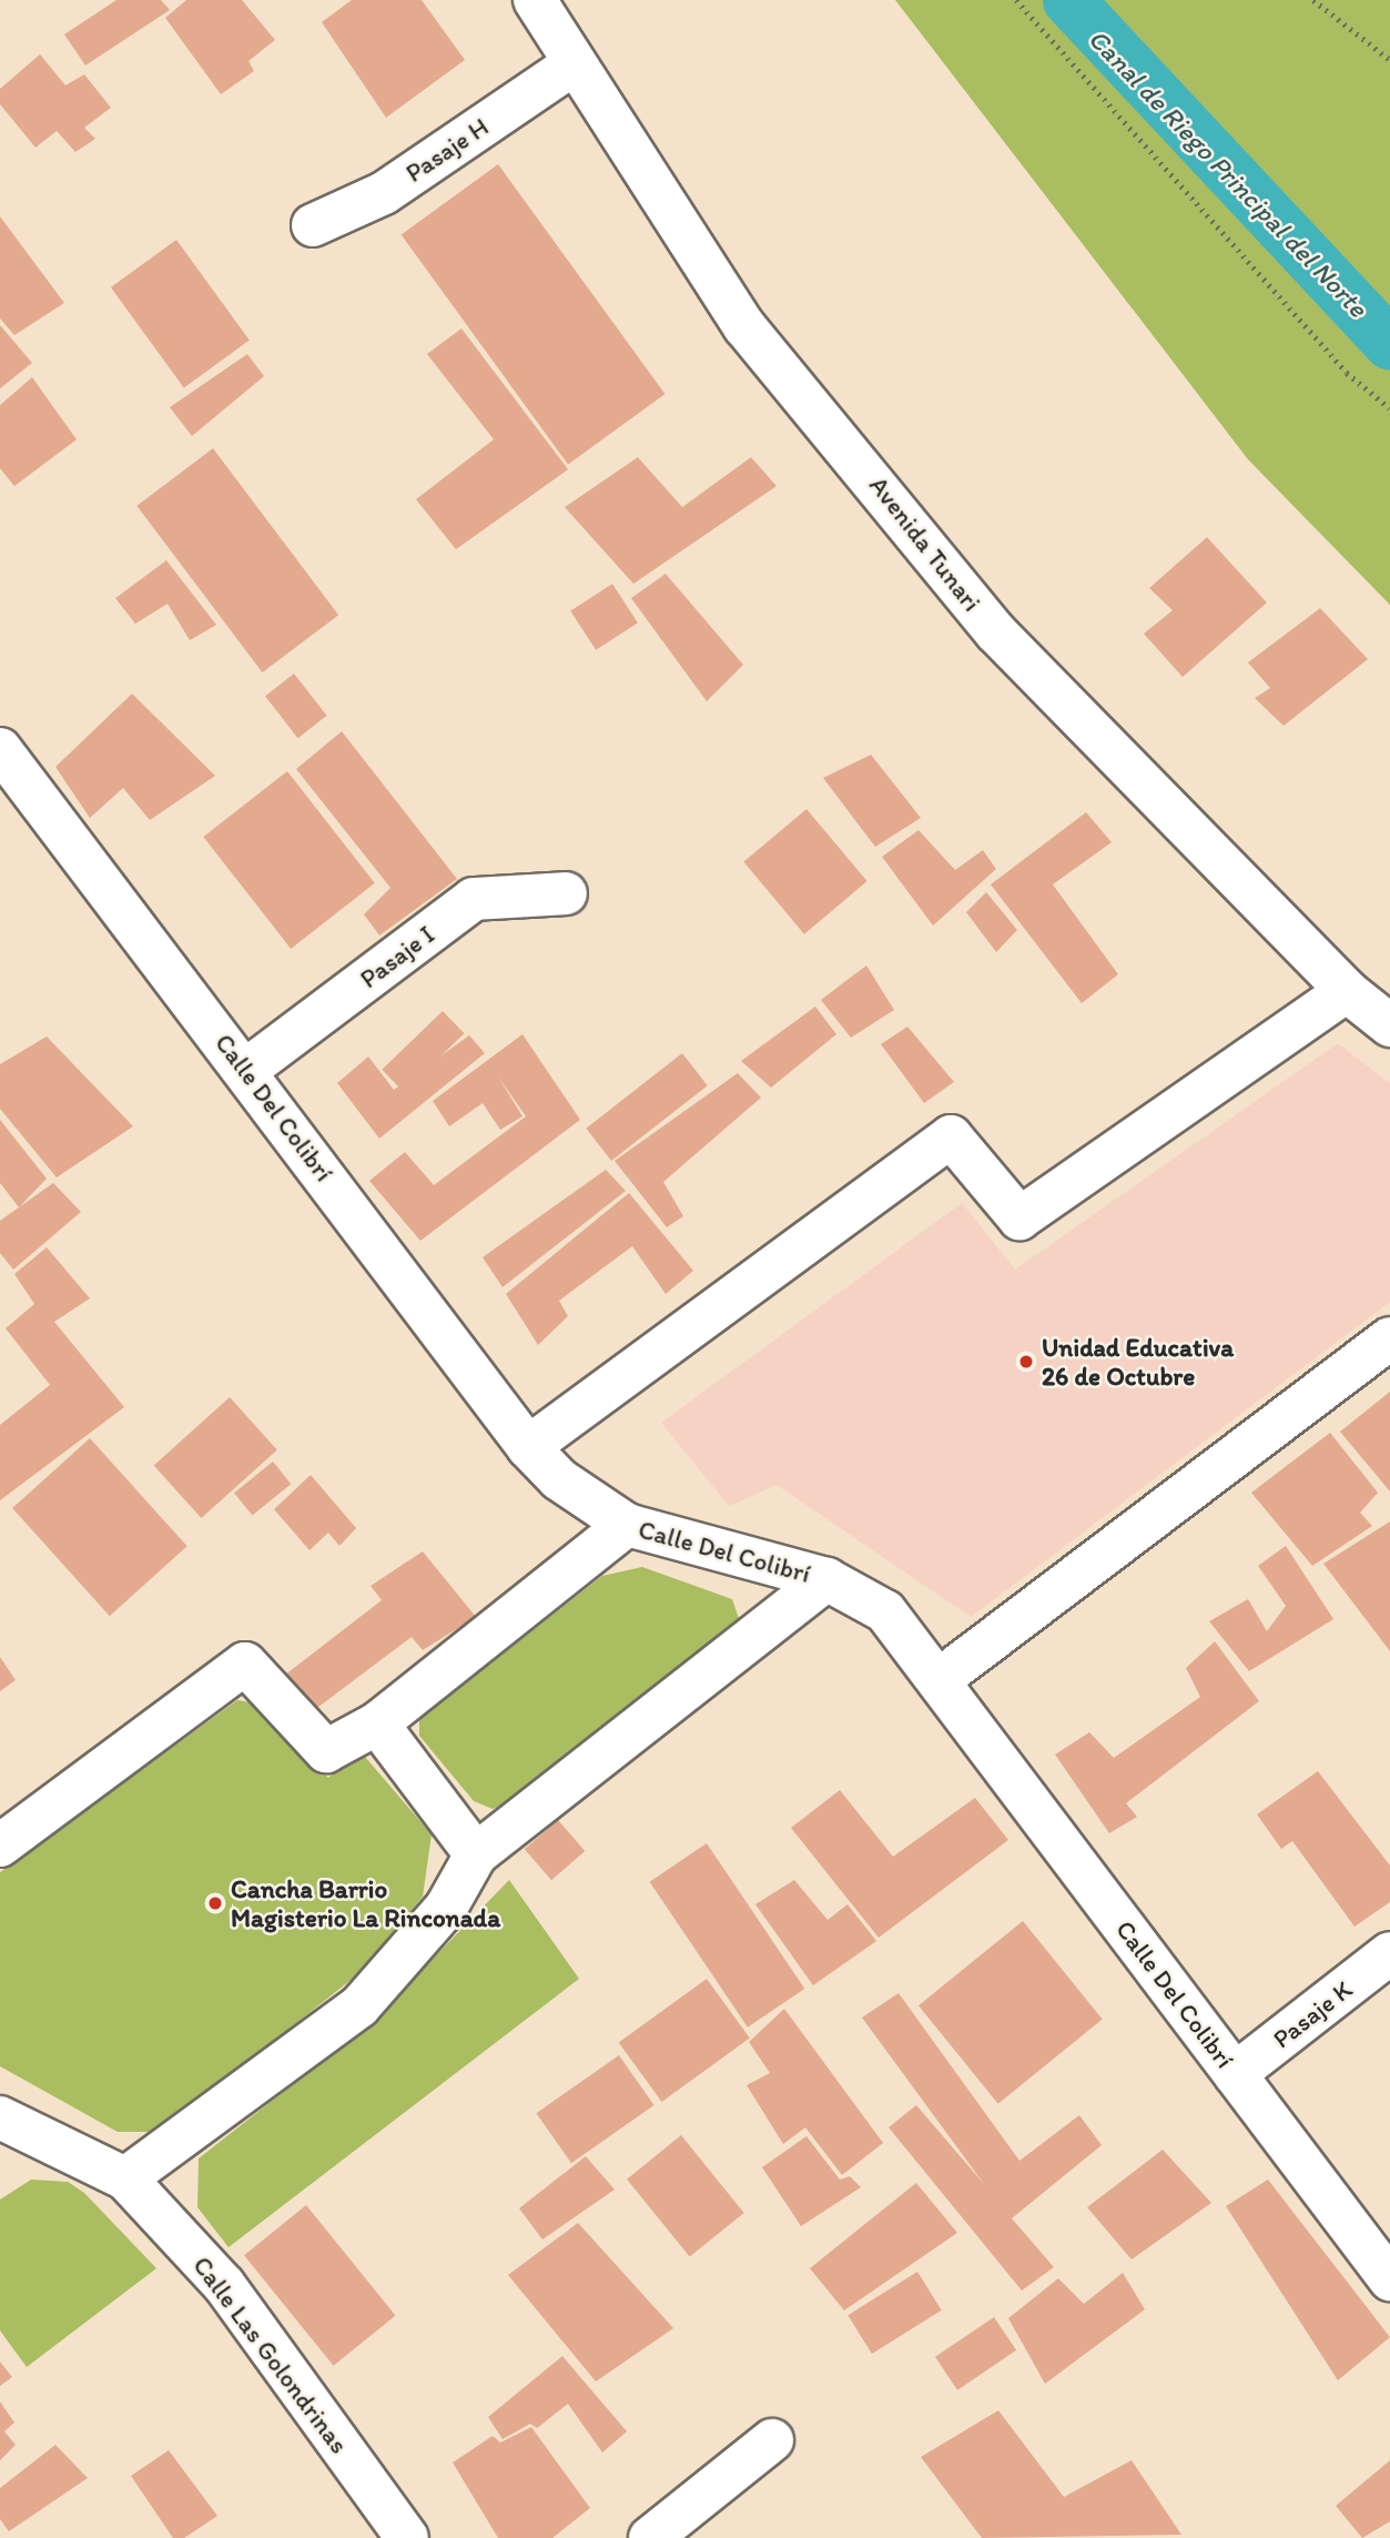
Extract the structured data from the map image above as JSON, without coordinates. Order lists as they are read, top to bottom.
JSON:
{
  "streets": {
    "street": [
      "Pasaje H",
      "Avenida Tunari",
      "Pasaje I",
      "Calle Del Colibrí",
      "Pasaje K",
      "Calle Las Golondrinas"
    ]
  },
  "crossings": [
    ["Pasaje H", "Avenida Tunari"],
    ["Pasaje I", "Calle Del Colibrí"],
    ["Calle Del Colibrí", "Pasaje K"]
  ],
  "water": ["Canal de Riego Principal del Norte"],
  "places": ["Unidad Educativa 26 de Octubre", "Cancha Barrio Magisterio La Rinconada"]
}
